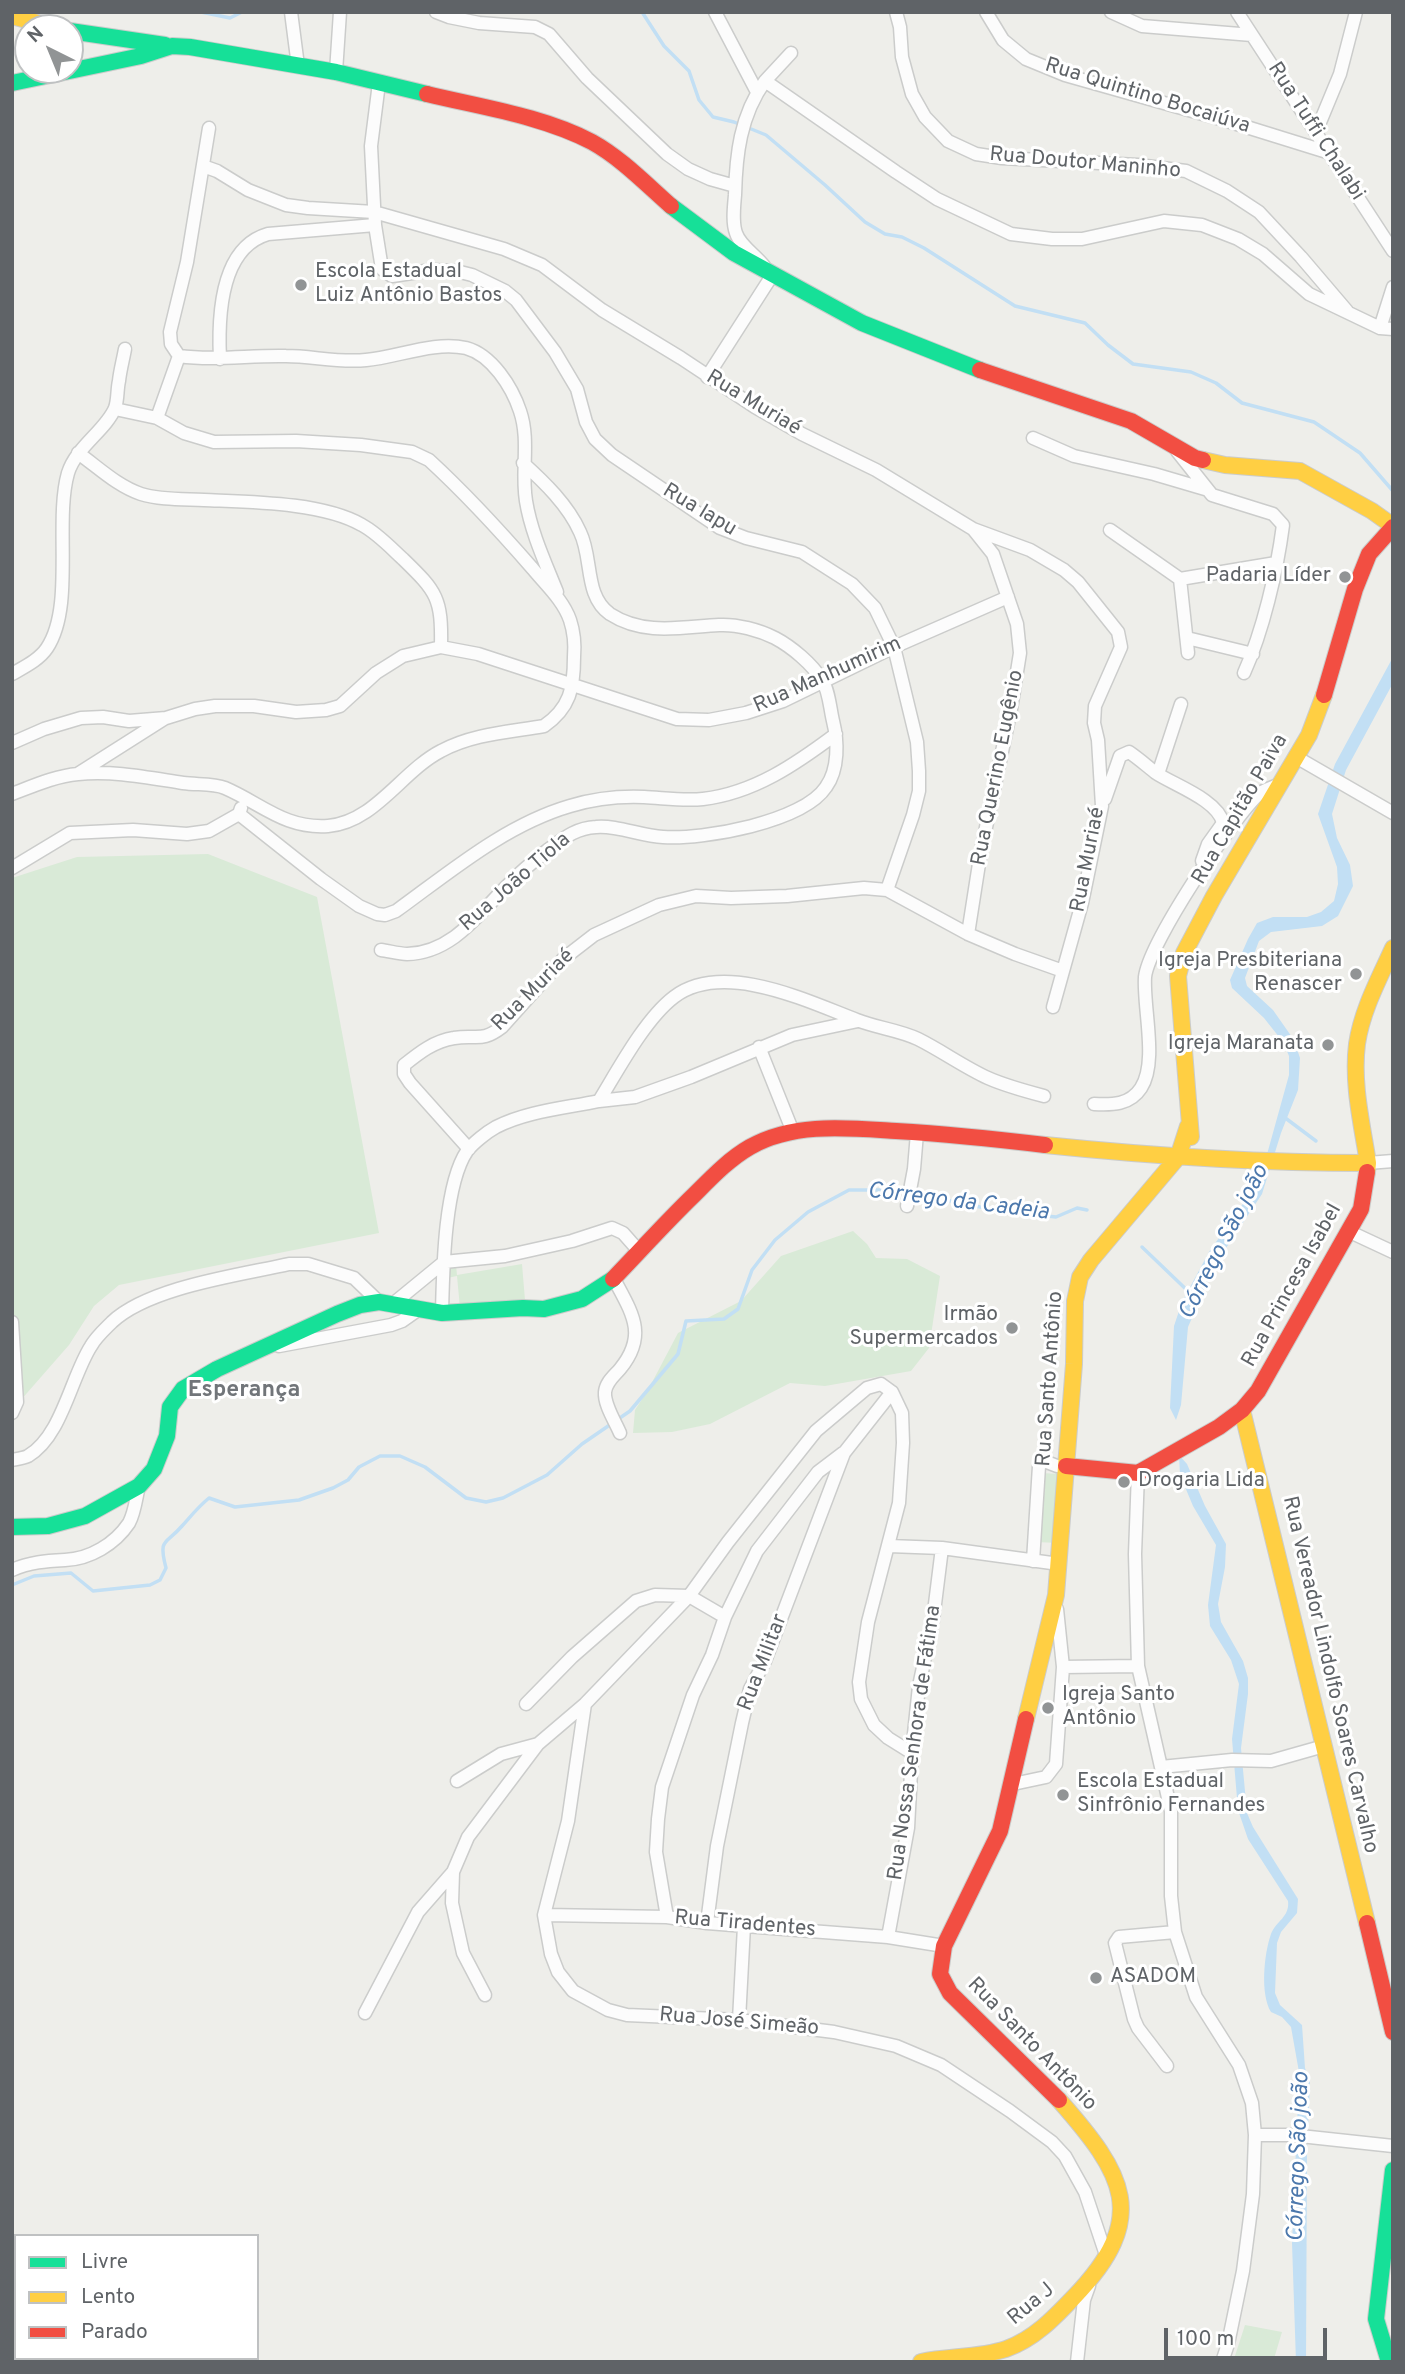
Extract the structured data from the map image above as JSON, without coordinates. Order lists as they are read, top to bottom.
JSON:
{
  "streets": {
    "street": [
      "Rua Quintino Bocaiúva",
      "Rua Tuffi Chalabi",
      "Rua Doutor Maninho",
      "Rua Muriaé",
      "Rua Iapu",
      "Rua Manhumirim",
      "Rua Querino Eugênio",
      "Rua Capitão Paiva",
      "Rua João Tiola",
      "Rua Princesa Isabel",
      "Rua Santo Antônio",
      "Rua Militar",
      "Rua Vereador Lindolfo Soares Carvalho",
      "Rua Nossa Senhora de Fátima",
      "Rua Tiradentes",
      "Rua José Simeão",
      "Rua J"
    ]
  },
  "crossings": [
    ["Rua Quintino Bocaiúva", "Rua Tuffi Chalabi"],
    ["Rua Muriaé", "Rua Iapu"],
    ["Rua Muriaé", "Rua Querino Eugênio"],
    ["Rua Iapu", "Rua Manhumirim"],
    ["Rua Manhumirim", "Rua Querino Eugênio"],
    ["Rua Manhumirim", "Rua João Tiola"],
    ["Rua Princesa Isabel", "Rua Vereador Lindolfo Soares Carvalho"],
    ["Rua Santo Antônio", "Rua Tiradentes"],
    ["Rua Santo Antônio", "Rua José Simeão"],
    ["Rua Santo Antônio", "Rua J"],
    ["Rua Militar", "Rua Tiradentes"],
    ["Rua Nossa Senhora de Fátima", "Rua Tiradentes"],
    ["Rua Tiradentes", "Rua José Simeão"],
    ["Rua José Simeão", "Rua J"]
  ],
  "districts": ["Esperança"],
  "water": ["Córrego da Cadeia", "Córrego São joão"],
  "places": [
    "Escola Estadual Luiz Antônio Bastos",
    "Padaria Líder",
    "Igreja Presbiteriana Renascer",
    "Igreja Maranata",
    "Irmão Supermercados",
    "Drogaria Lida",
    "Igreja Santo Antônio",
    "Escola Estadual Sinfrônio Fernandes",
    "ASADOM"
  ],
  "legend": ["Livre", "Lento", "Parado"],
  "scale_bar": "100 m",
  "north": "top left"
}
